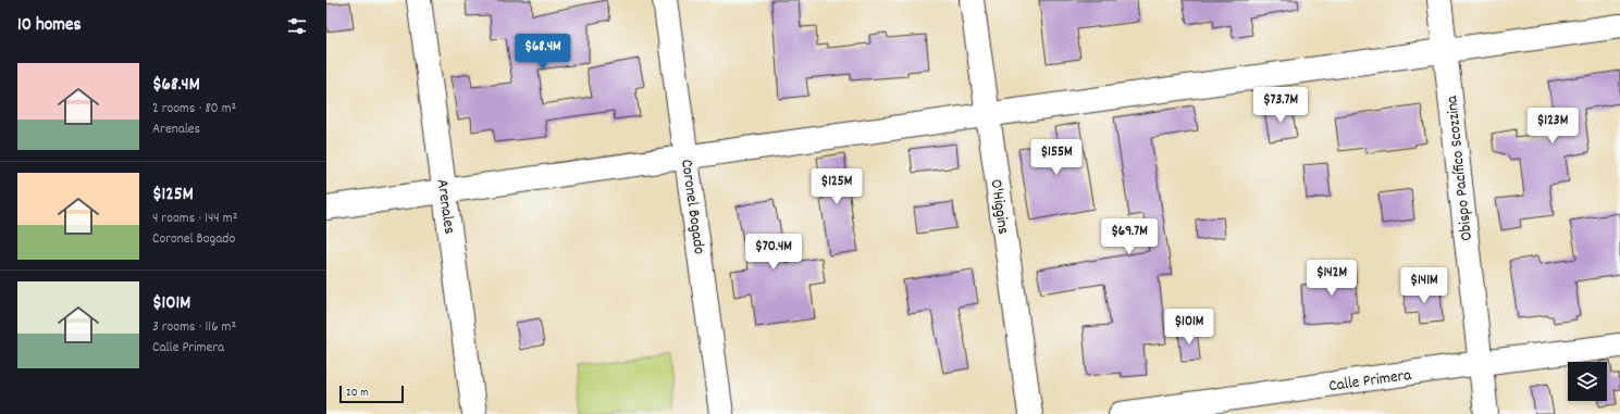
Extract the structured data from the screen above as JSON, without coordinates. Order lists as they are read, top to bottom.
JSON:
{
  "streets": {
    "street": [
      "Obispo Pacífico Scozzina",
      "Arenales",
      "Coronel Bogado",
      "O'Higgins",
      "Calle Primera"
    ]
  },
  "crossings": [
    ["Obispo Pacífico Scozzina", "Calle Primera"]
  ],
  "scale_bar": "20 m",
  "page": {
    "heading": "10 homes",
    "price": [
      "$68.4M",
      "$73.7M",
      "$123M",
      "$155M",
      "$125M",
      "$69.7M",
      "$70.4M",
      "$142M",
      "$141M",
      "$101M"
    ],
    "list": [
      {
        "name": "$68.4M",
        "note": "2 rooms · 80 m² · Arenales"
      },
      {
        "name": "$125M",
        "note": "4 rooms · 144 m² · Coronel Bogado"
      },
      {
        "name": "$101M",
        "note": "3 rooms · 116 m² · Calle Primera"
      }
    ],
    "scale": "20 m"
  }
}
